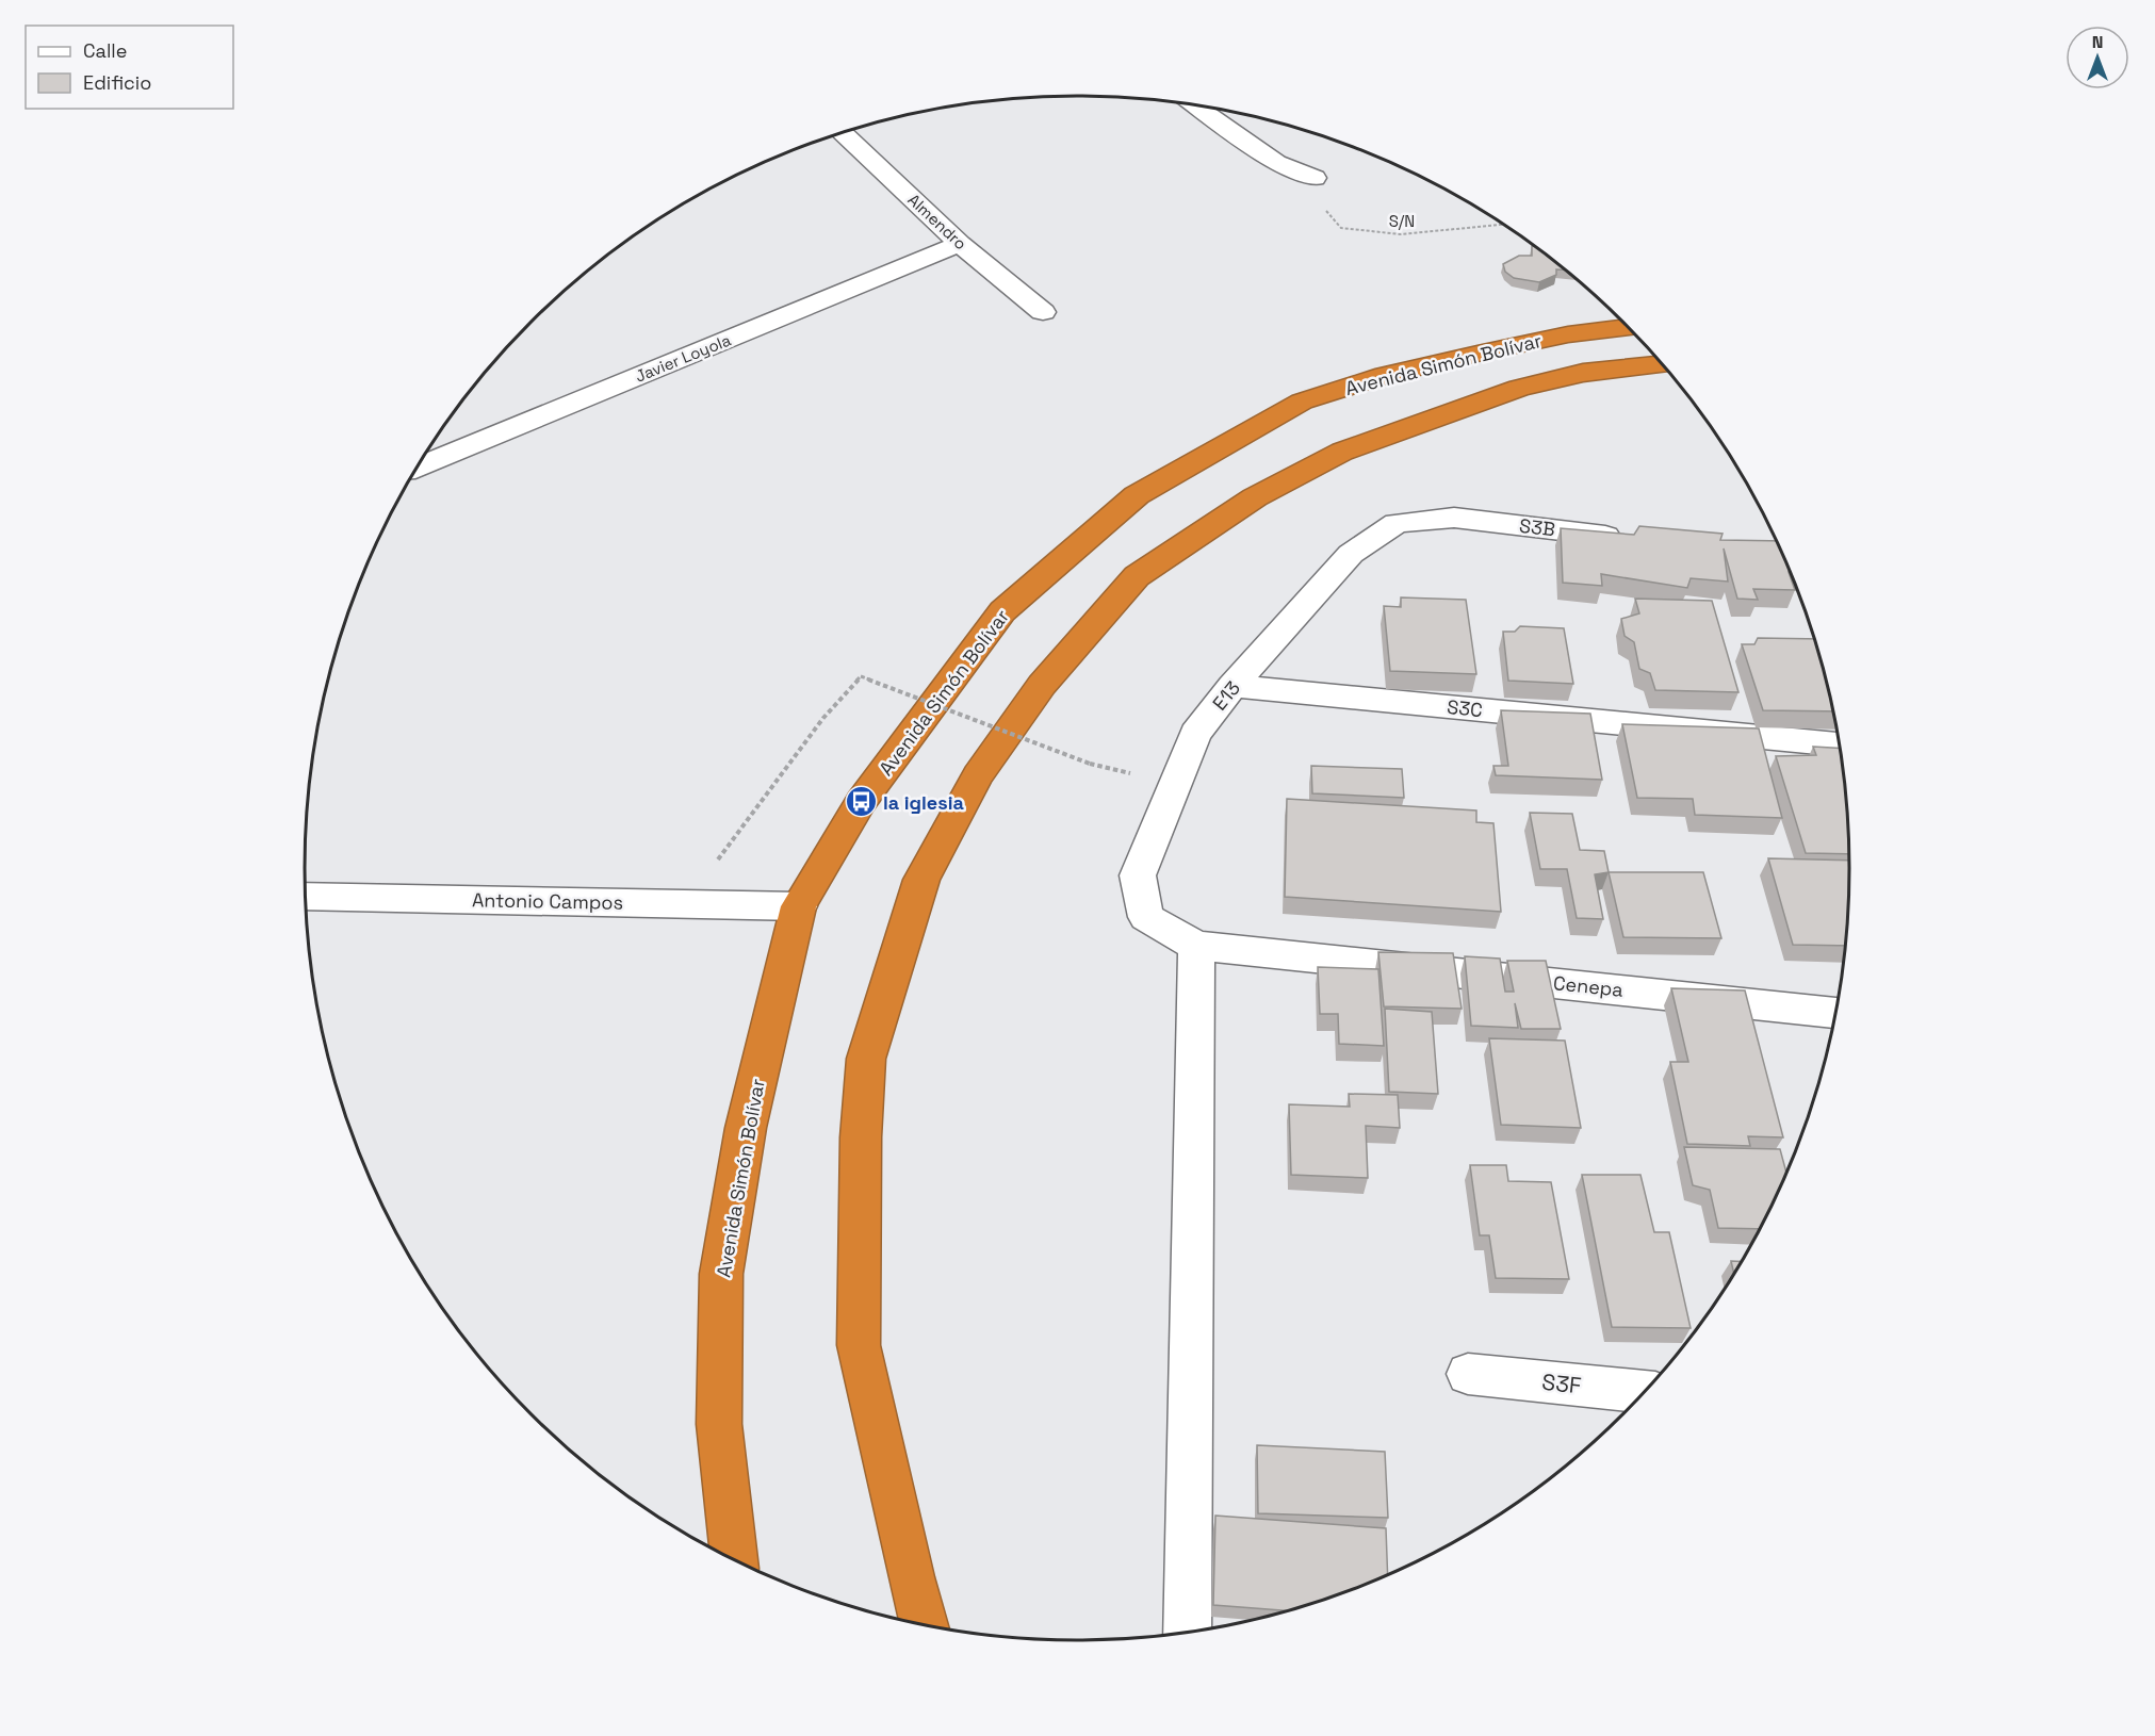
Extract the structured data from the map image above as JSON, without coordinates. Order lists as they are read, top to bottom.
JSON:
{
  "streets": {
    "highway": ["Avenida Simón Bolívar"],
    "street": [
      "Almendro",
      "Javier Loyola",
      "S3B",
      "E13",
      "S3C",
      "Antonio Campos",
      "Cenepa",
      "S3F"
    ],
    "path": ["S/N"]
  },
  "crossings": [
    ["Almendro", "Javier Loyola"],
    ["Avenida Simón Bolívar", "Antonio Campos"],
    ["S3B", "E13"],
    ["E13", "S3C"],
    ["E13", "Cenepa"]
  ],
  "places": {
    "bus stop": ["la iglesia"]
  },
  "legend": ["Calle", "Edificio"],
  "north": "top"
}
